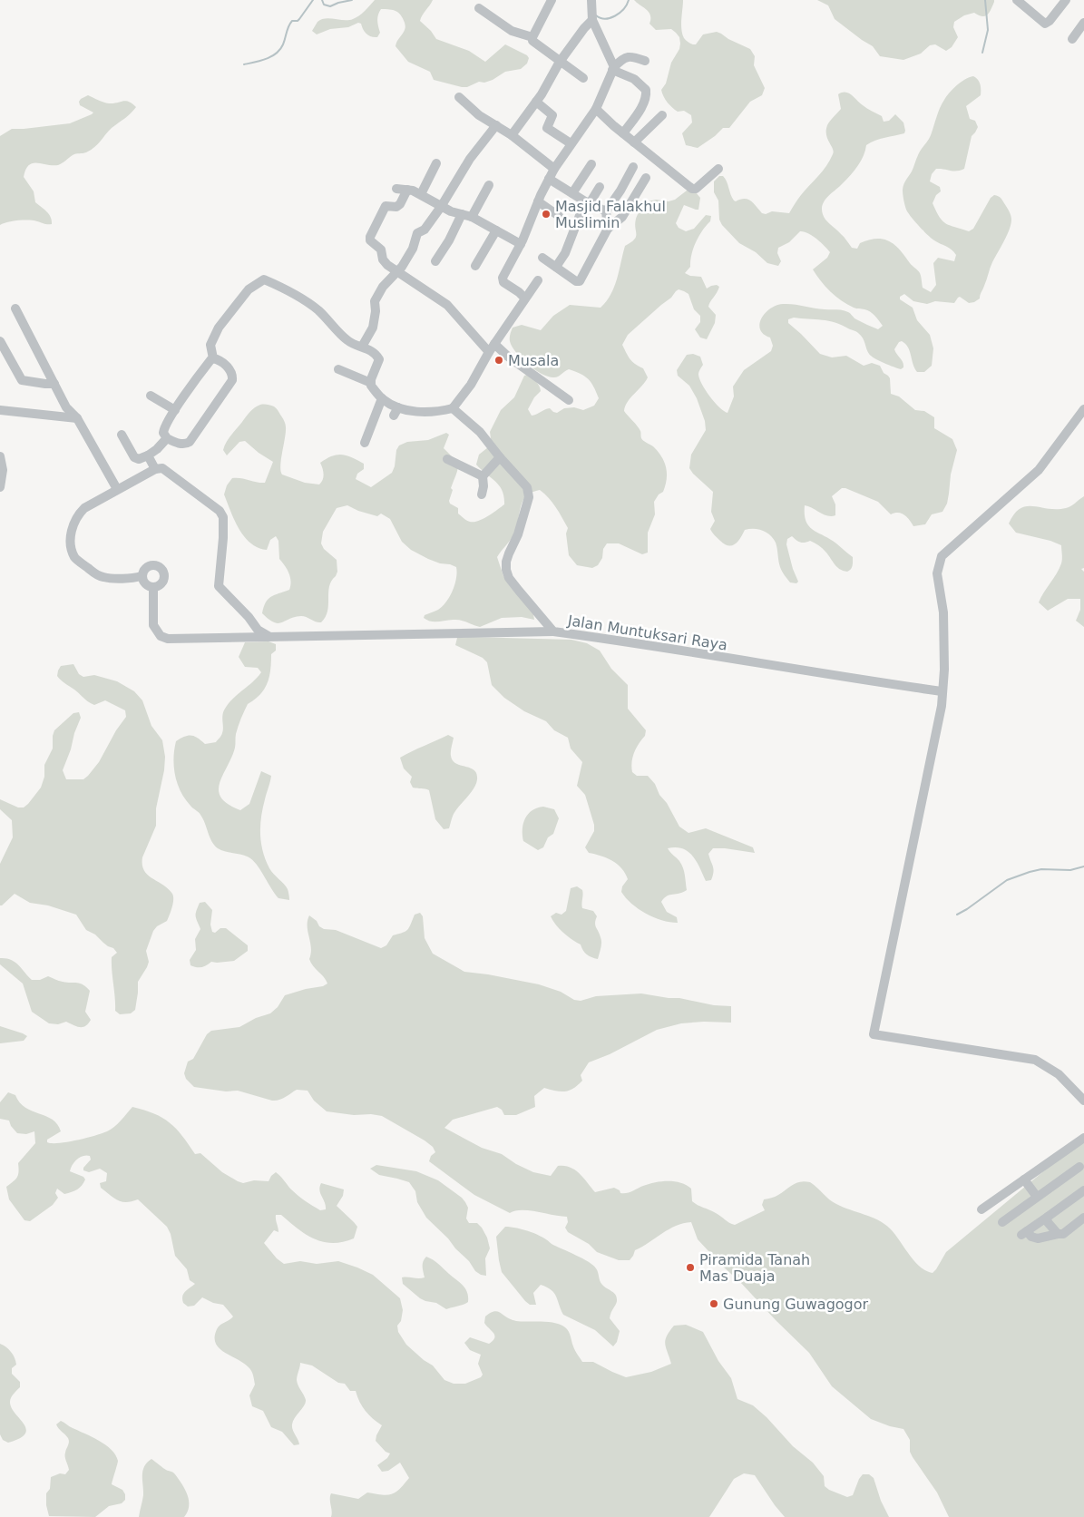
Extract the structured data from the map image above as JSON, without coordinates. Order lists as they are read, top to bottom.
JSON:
{
  "streets": {
    "street": ["Jalan Muntuksari Raya"]
  },
  "places": [
    "Masjid Falakhul Muslimin",
    "Musala",
    "Piramida Tanah Mas Duaja",
    "Gunung Guwagogor"
  ]
}
